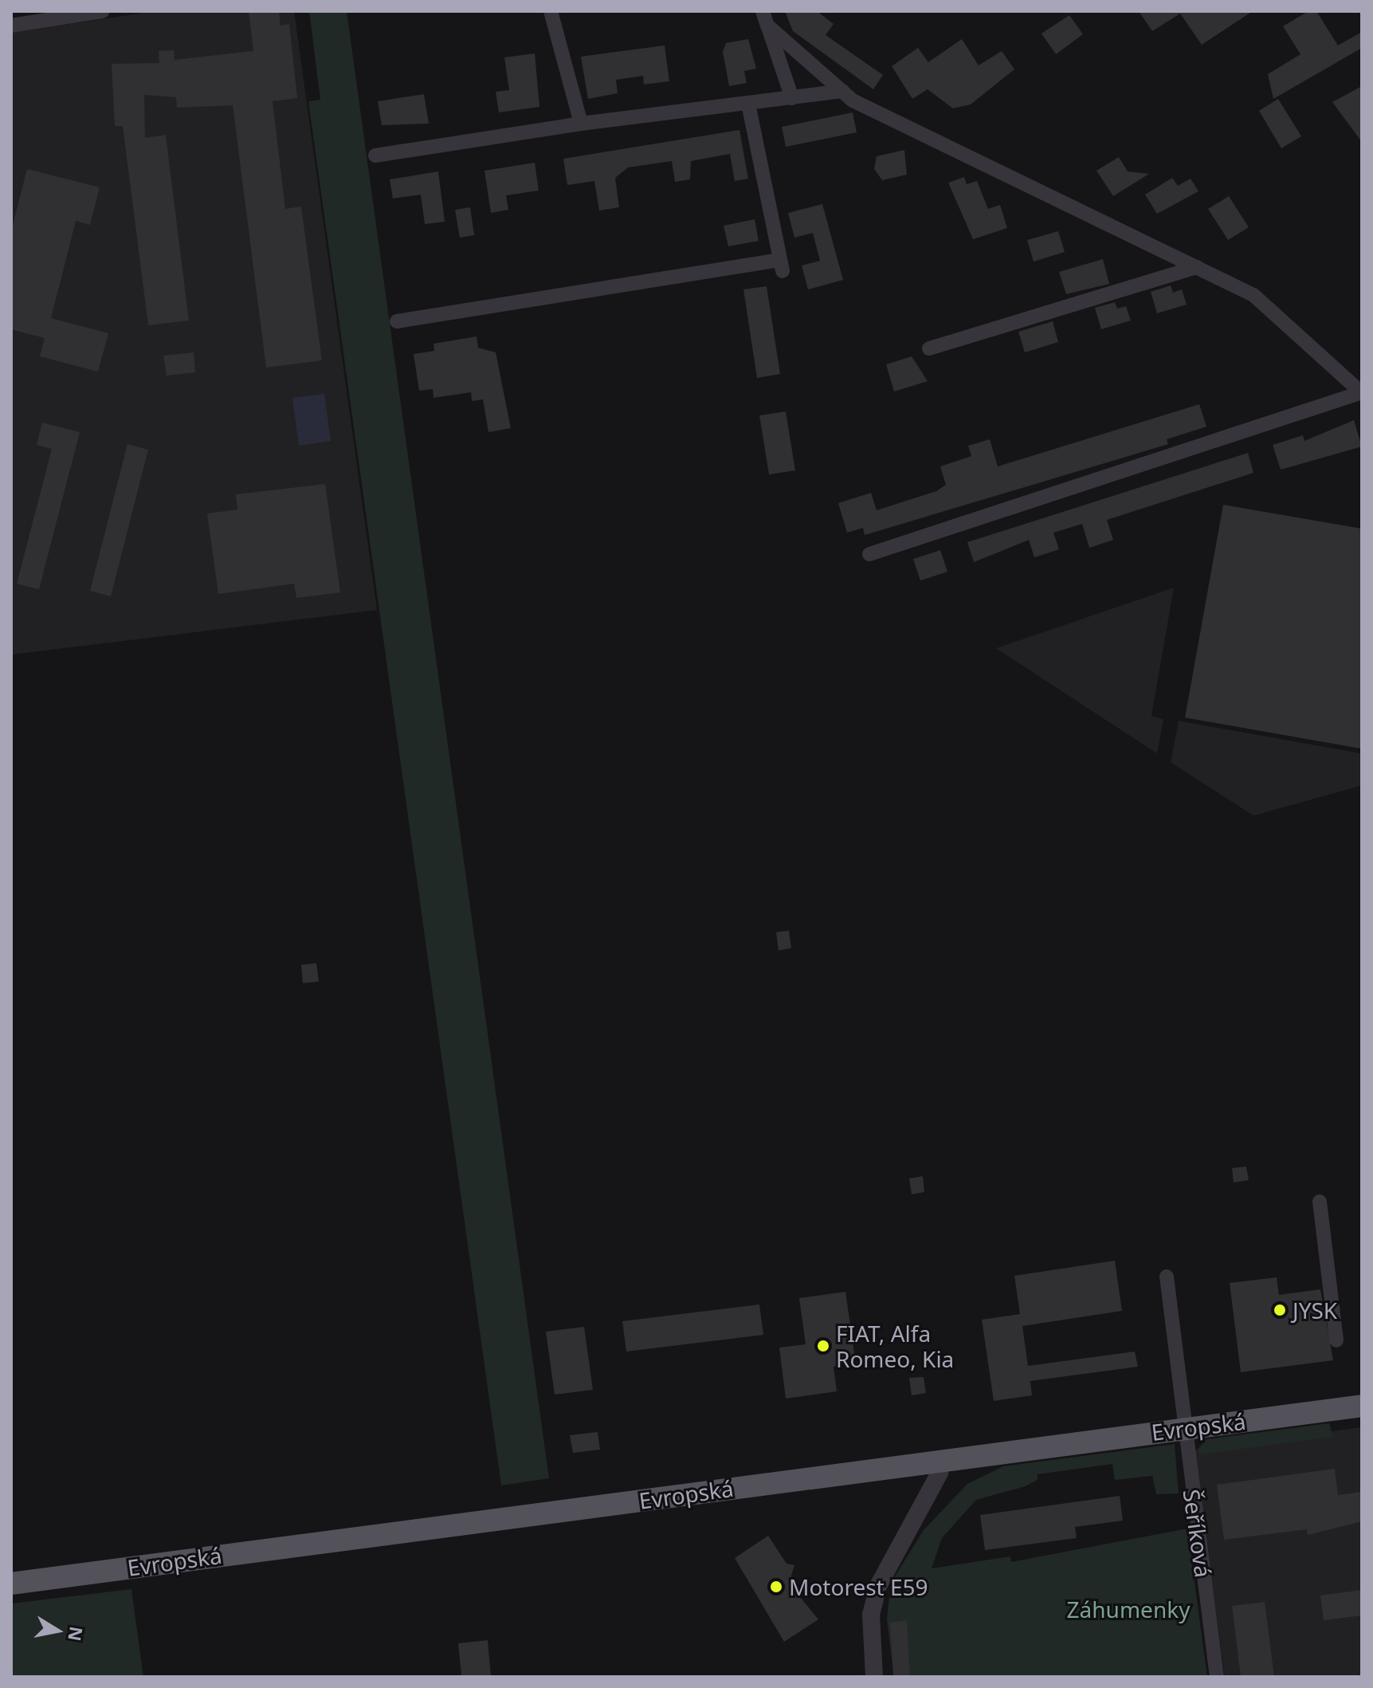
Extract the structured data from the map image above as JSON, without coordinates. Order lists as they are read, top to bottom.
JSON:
{
  "streets": {
    "main road": ["Evropská"],
    "street": ["Šeříková"]
  },
  "crossings": [
    ["Evropská", "Šeříková"]
  ],
  "parks": ["Záhumenky"],
  "places": ["JYSK", "FIAT, Alfa Romeo, Kia", "Motorest E59"],
  "north": "right"
}
